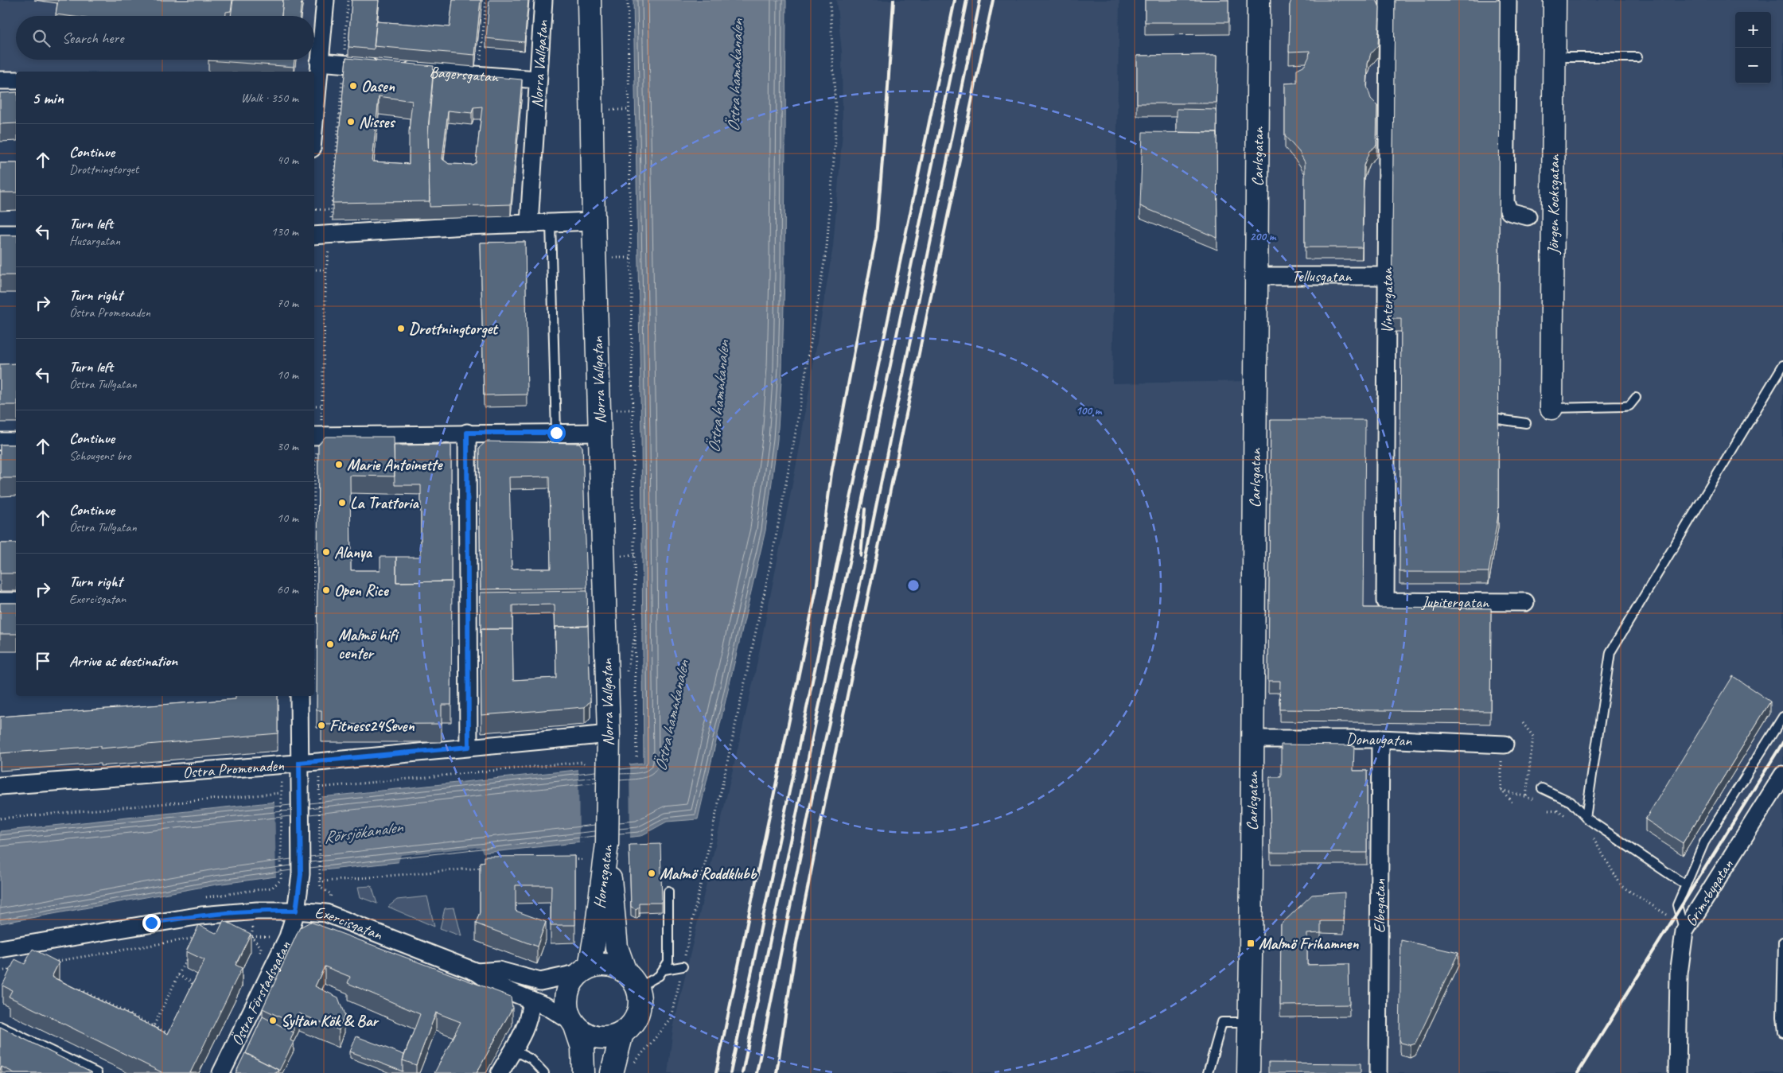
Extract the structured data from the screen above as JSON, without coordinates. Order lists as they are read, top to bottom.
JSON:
{
  "streets": {
    "street": [
      "Norra Vallgatan",
      "Bagersgatan",
      "Carlsgatan",
      "Jörgen Kocksgatan",
      "Tellusgatan",
      "Vintergatan",
      "Jupitergatan",
      "Donaugatan",
      "Östra Promenaden",
      "Hornsgatan",
      "Grimsbygatan",
      "Elbegatan",
      "Exercisgatan",
      "Östra Förstadsgatan"
    ]
  },
  "crossings": [
    ["Norra Vallgatan", "Bagersgatan"],
    ["Norra Vallgatan", "Östra Promenaden"],
    ["Norra Vallgatan", "Hornsgatan"],
    ["Carlsgatan", "Tellusgatan"],
    ["Carlsgatan", "Donaugatan"],
    ["Tellusgatan", "Vintergatan"],
    ["Vintergatan", "Jupitergatan"],
    ["Donaugatan", "Elbegatan"],
    ["Östra Promenaden", "Östra Förstadsgatan"],
    ["Hornsgatan", "Exercisgatan"],
    ["Exercisgatan", "Östra Förstadsgatan"]
  ],
  "water": ["Östra hamnkanalen", "Rörsjökanalen"],
  "places": {
    "other": [
      "Oasen",
      "Nisses",
      "Drottningtorget",
      "Marie Antoinette",
      "La Trattoria",
      "Alanya",
      "Open Rice",
      "Malmö hifi center",
      "Fitness24Seven",
      "Malmö Roddklubb",
      "Syltan Kök & Bar"
    ],
    "transit": ["Malmö Frihamnen"]
  },
  "page": {
    "map_buttons": ["+", "−"],
    "search": "Search here",
    "heading": ["5 min", "Walk · 350 m"],
    "list": [
      ["Continue", "Drottningtorget", "40 m"],
      ["Turn left", "Husargatan", "130 m"],
      ["Turn right", "Östra Promenaden", "70 m"],
      ["Turn left", "Östra Tullgatan", "10 m"],
      ["Continue", "Schougens bro", "30 m"],
      ["Continue", "Östra Tullgatan", "10 m"],
      ["Turn right", "Exercisgatan", "60 m"],
      "Arrive at destination"
    ]
  },
  "rings": ["200 m", "100 m"]
}
